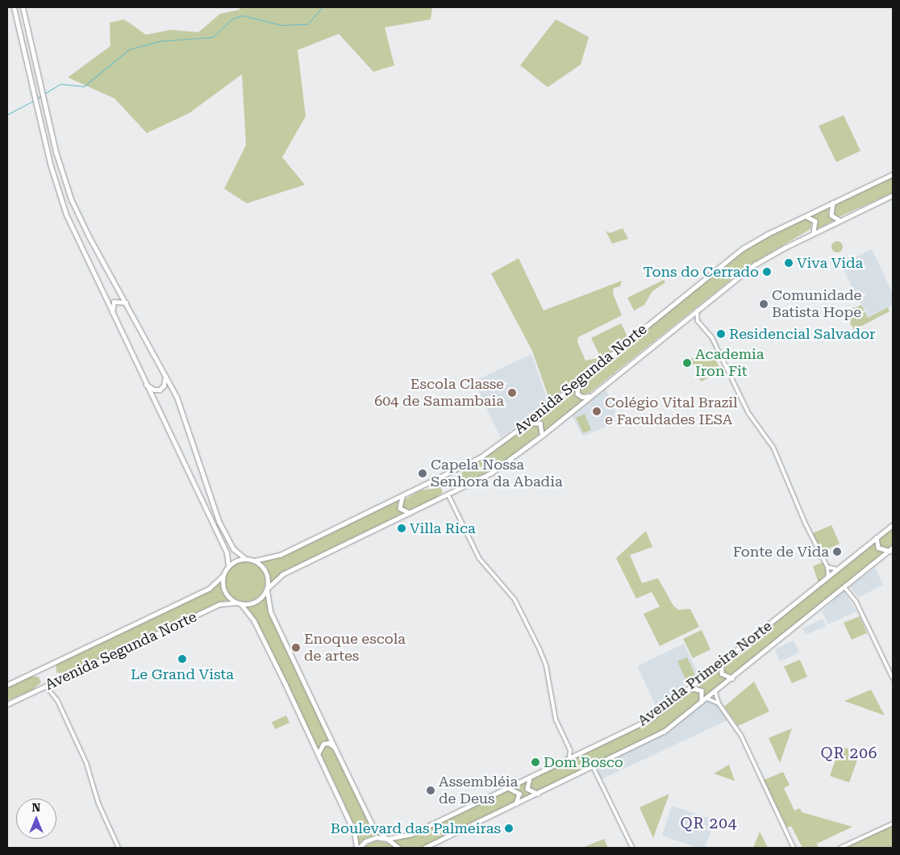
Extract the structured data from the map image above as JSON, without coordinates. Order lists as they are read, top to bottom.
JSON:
{
  "streets": {
    "main road": ["Avenida Segunda Norte", "Avenida Primeira Norte"]
  },
  "districts": ["QR 206", "QR 204"],
  "places": [
    "Viva Vida",
    "Tons do Cerrado",
    "Comunidade Batista Hope",
    "Residencial Salvador",
    "Academia Iron Fit",
    "Escola Classe 604 de Samambaia",
    "Colégio Vital Brazil e Faculdades IESA",
    "Capela Nossa Senhora da Abadia",
    "Villa Rica",
    "Fonte de Vida",
    "Enoque escola de artes",
    "Le Grand Vista",
    "Dom Bosco",
    "Assembléia de Deus",
    "Boulevard das Palmeiras"
  ],
  "north": "top"
}
